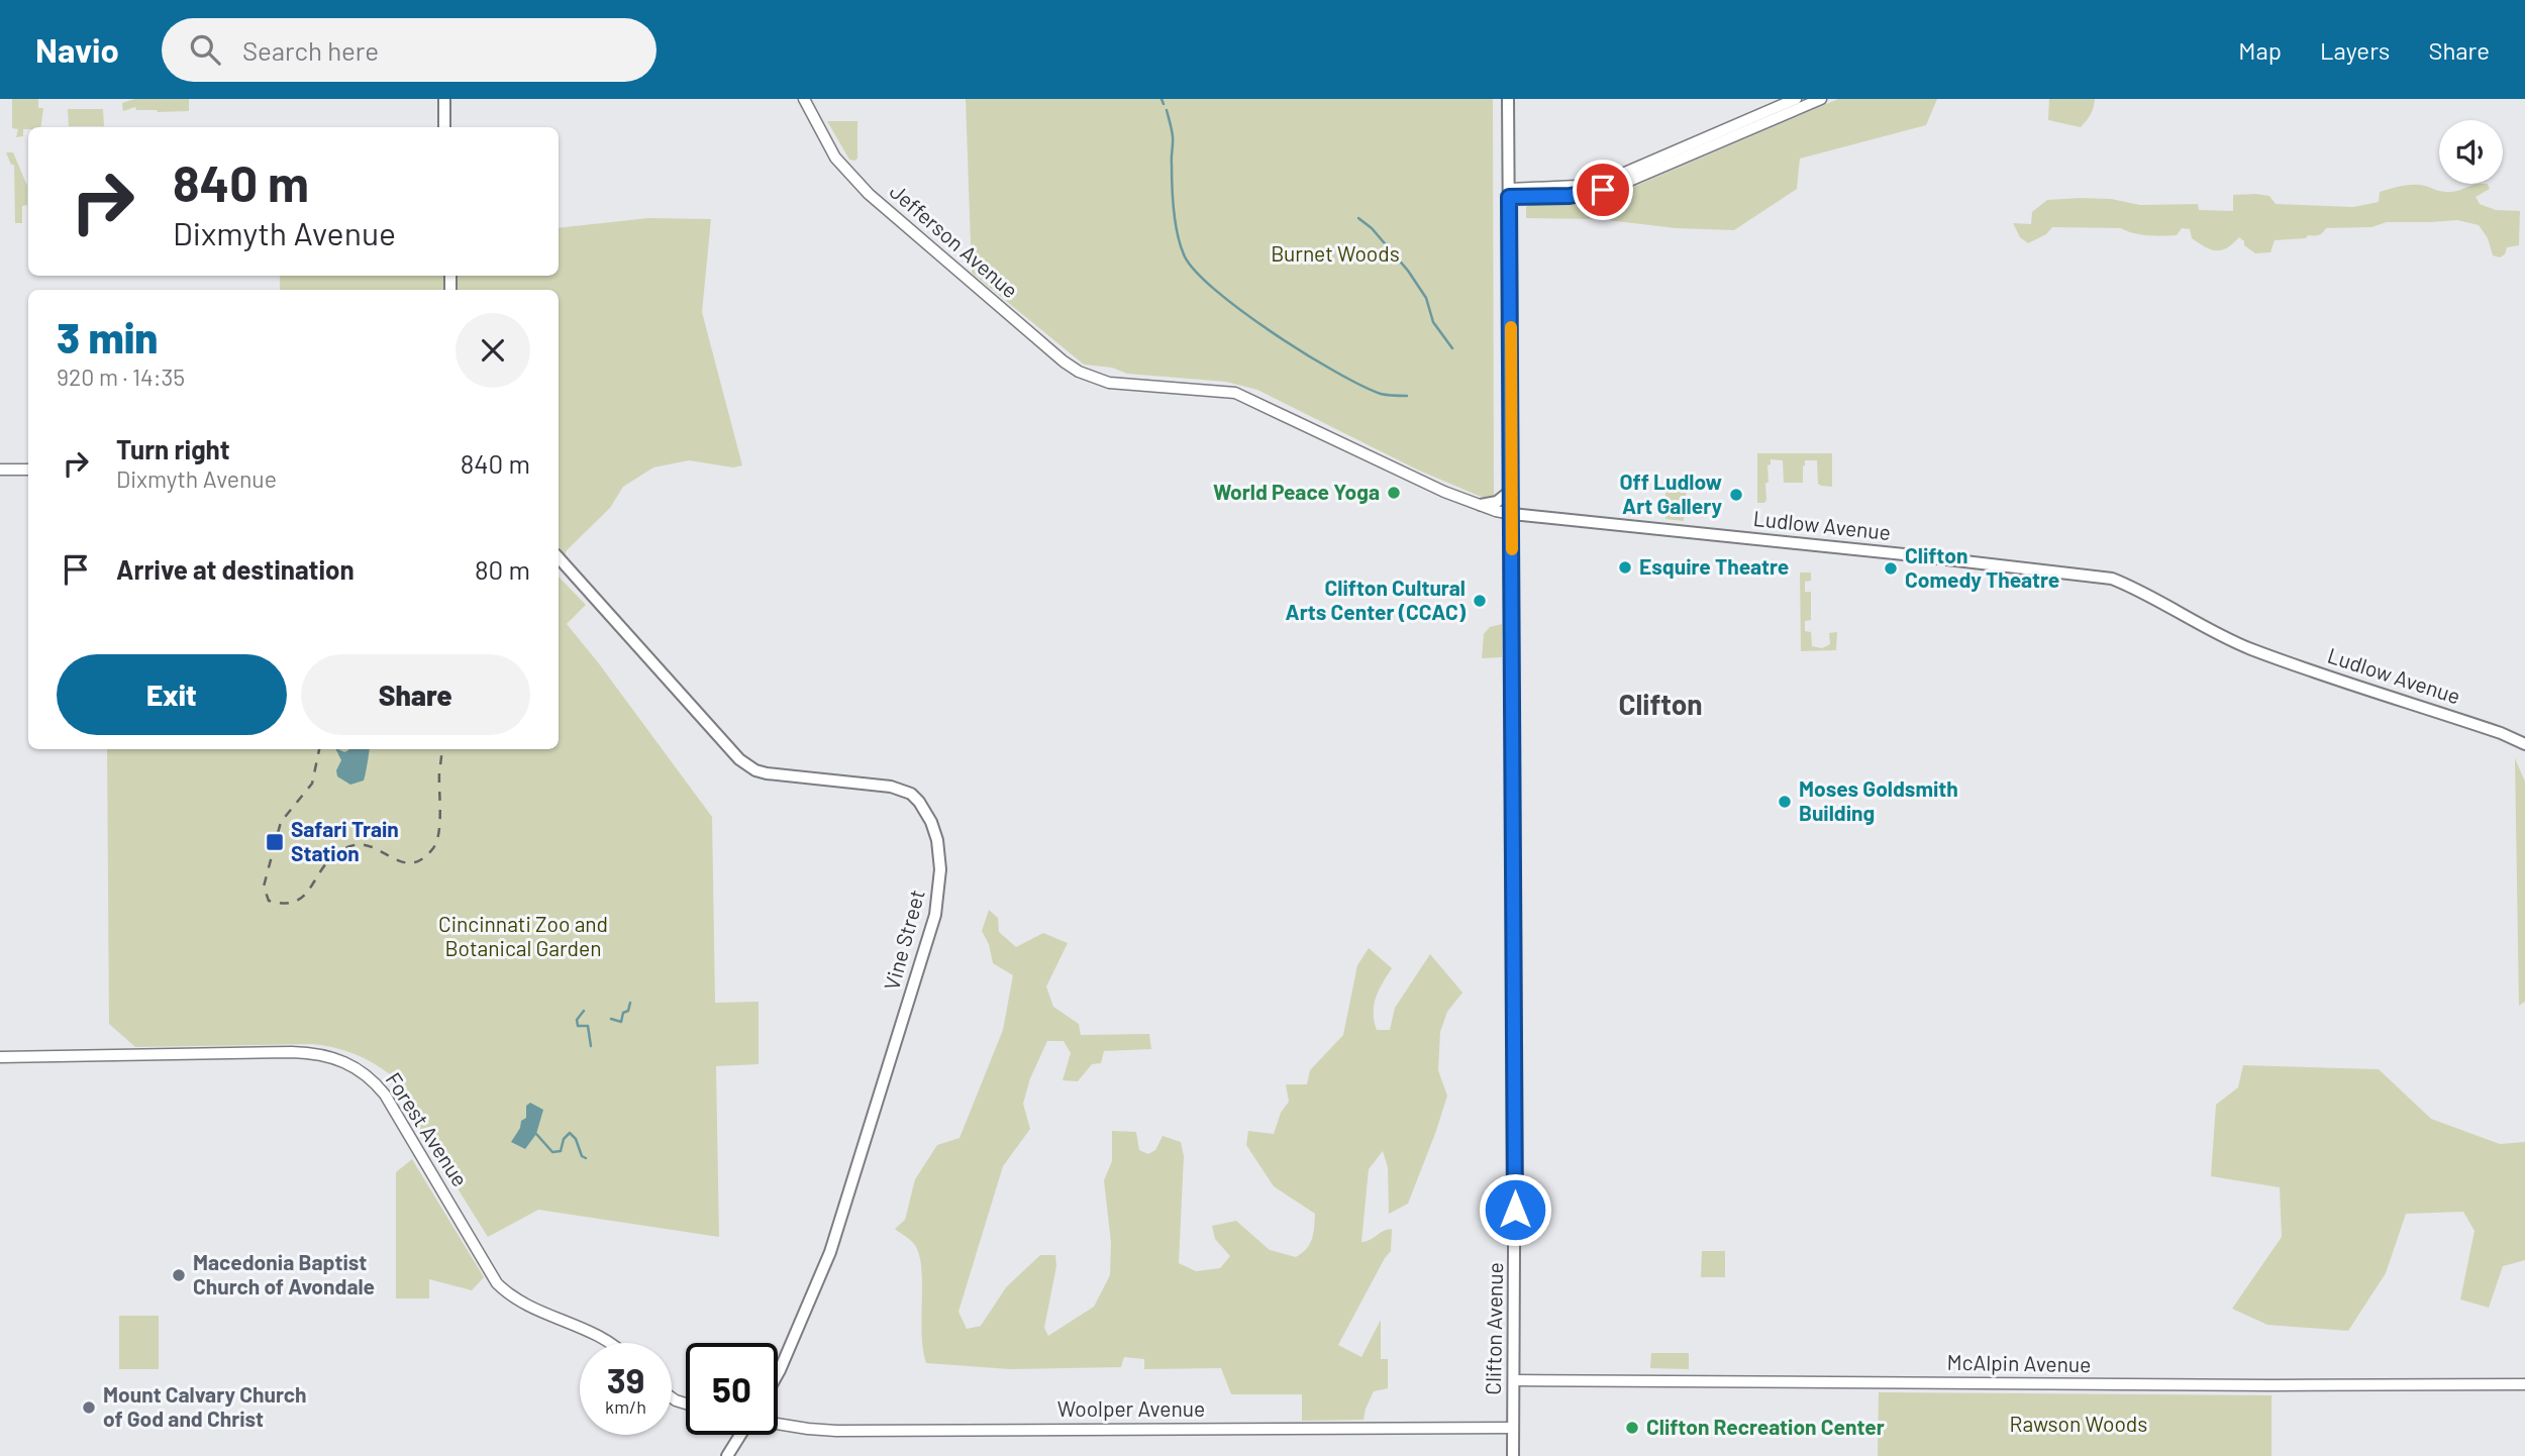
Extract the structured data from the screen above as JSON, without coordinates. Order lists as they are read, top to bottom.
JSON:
{
  "streets": {
    "main road": ["Ludlow Avenue", "Vine Street", "Clifton Avenue"],
    "street": [
      "Jefferson Avenue",
      "Forest Avenue",
      "McAlpin Avenue",
      "Woolper Avenue"
    ]
  },
  "crossings": [
    ["Jefferson Avenue", "Ludlow Avenue"],
    ["Ludlow Avenue", "Clifton Avenue"],
    ["Clifton Avenue", "McAlpin Avenue"],
    ["Clifton Avenue", "Woolper Avenue"]
  ],
  "districts": ["Clifton"],
  "parks": ["Burnet Woods", "Cincinnati Zoo and Botanical Garden", "Rawson Woods"],
  "places": {
    "other": [
      "World Peace Yoga",
      "Off Ludlow Art Gallery",
      "Esquire Theatre",
      "Clifton Comedy Theatre",
      "Clifton Cultural Arts Center (CCAC)",
      "Moses Goldsmith Building",
      "Macedonia Baptist Church of Avondale",
      "Mount Calvary Church of God and Christ",
      "Clifton Recreation Center"
    ],
    "transit": ["Safari Train Station"]
  },
  "page": {
    "header": "Navio",
    "search": "Search here",
    "nav": ["Map", "Layers", "Share"],
    "turn": ["840 m", "Dixmyth Avenue"],
    "heading": ["3 min", "920 m · 14:35"],
    "list": [
      {
        "name": "Turn right",
        "note": "Dixmyth Avenue",
        "value": "840 m"
      },
      {
        "name": "Arrive at destination",
        "value": "80 m"
      }
    ],
    "buttons": ["Exit", "Share"],
    "speed": "39 km/h",
    "limit": "50"
  }
}
